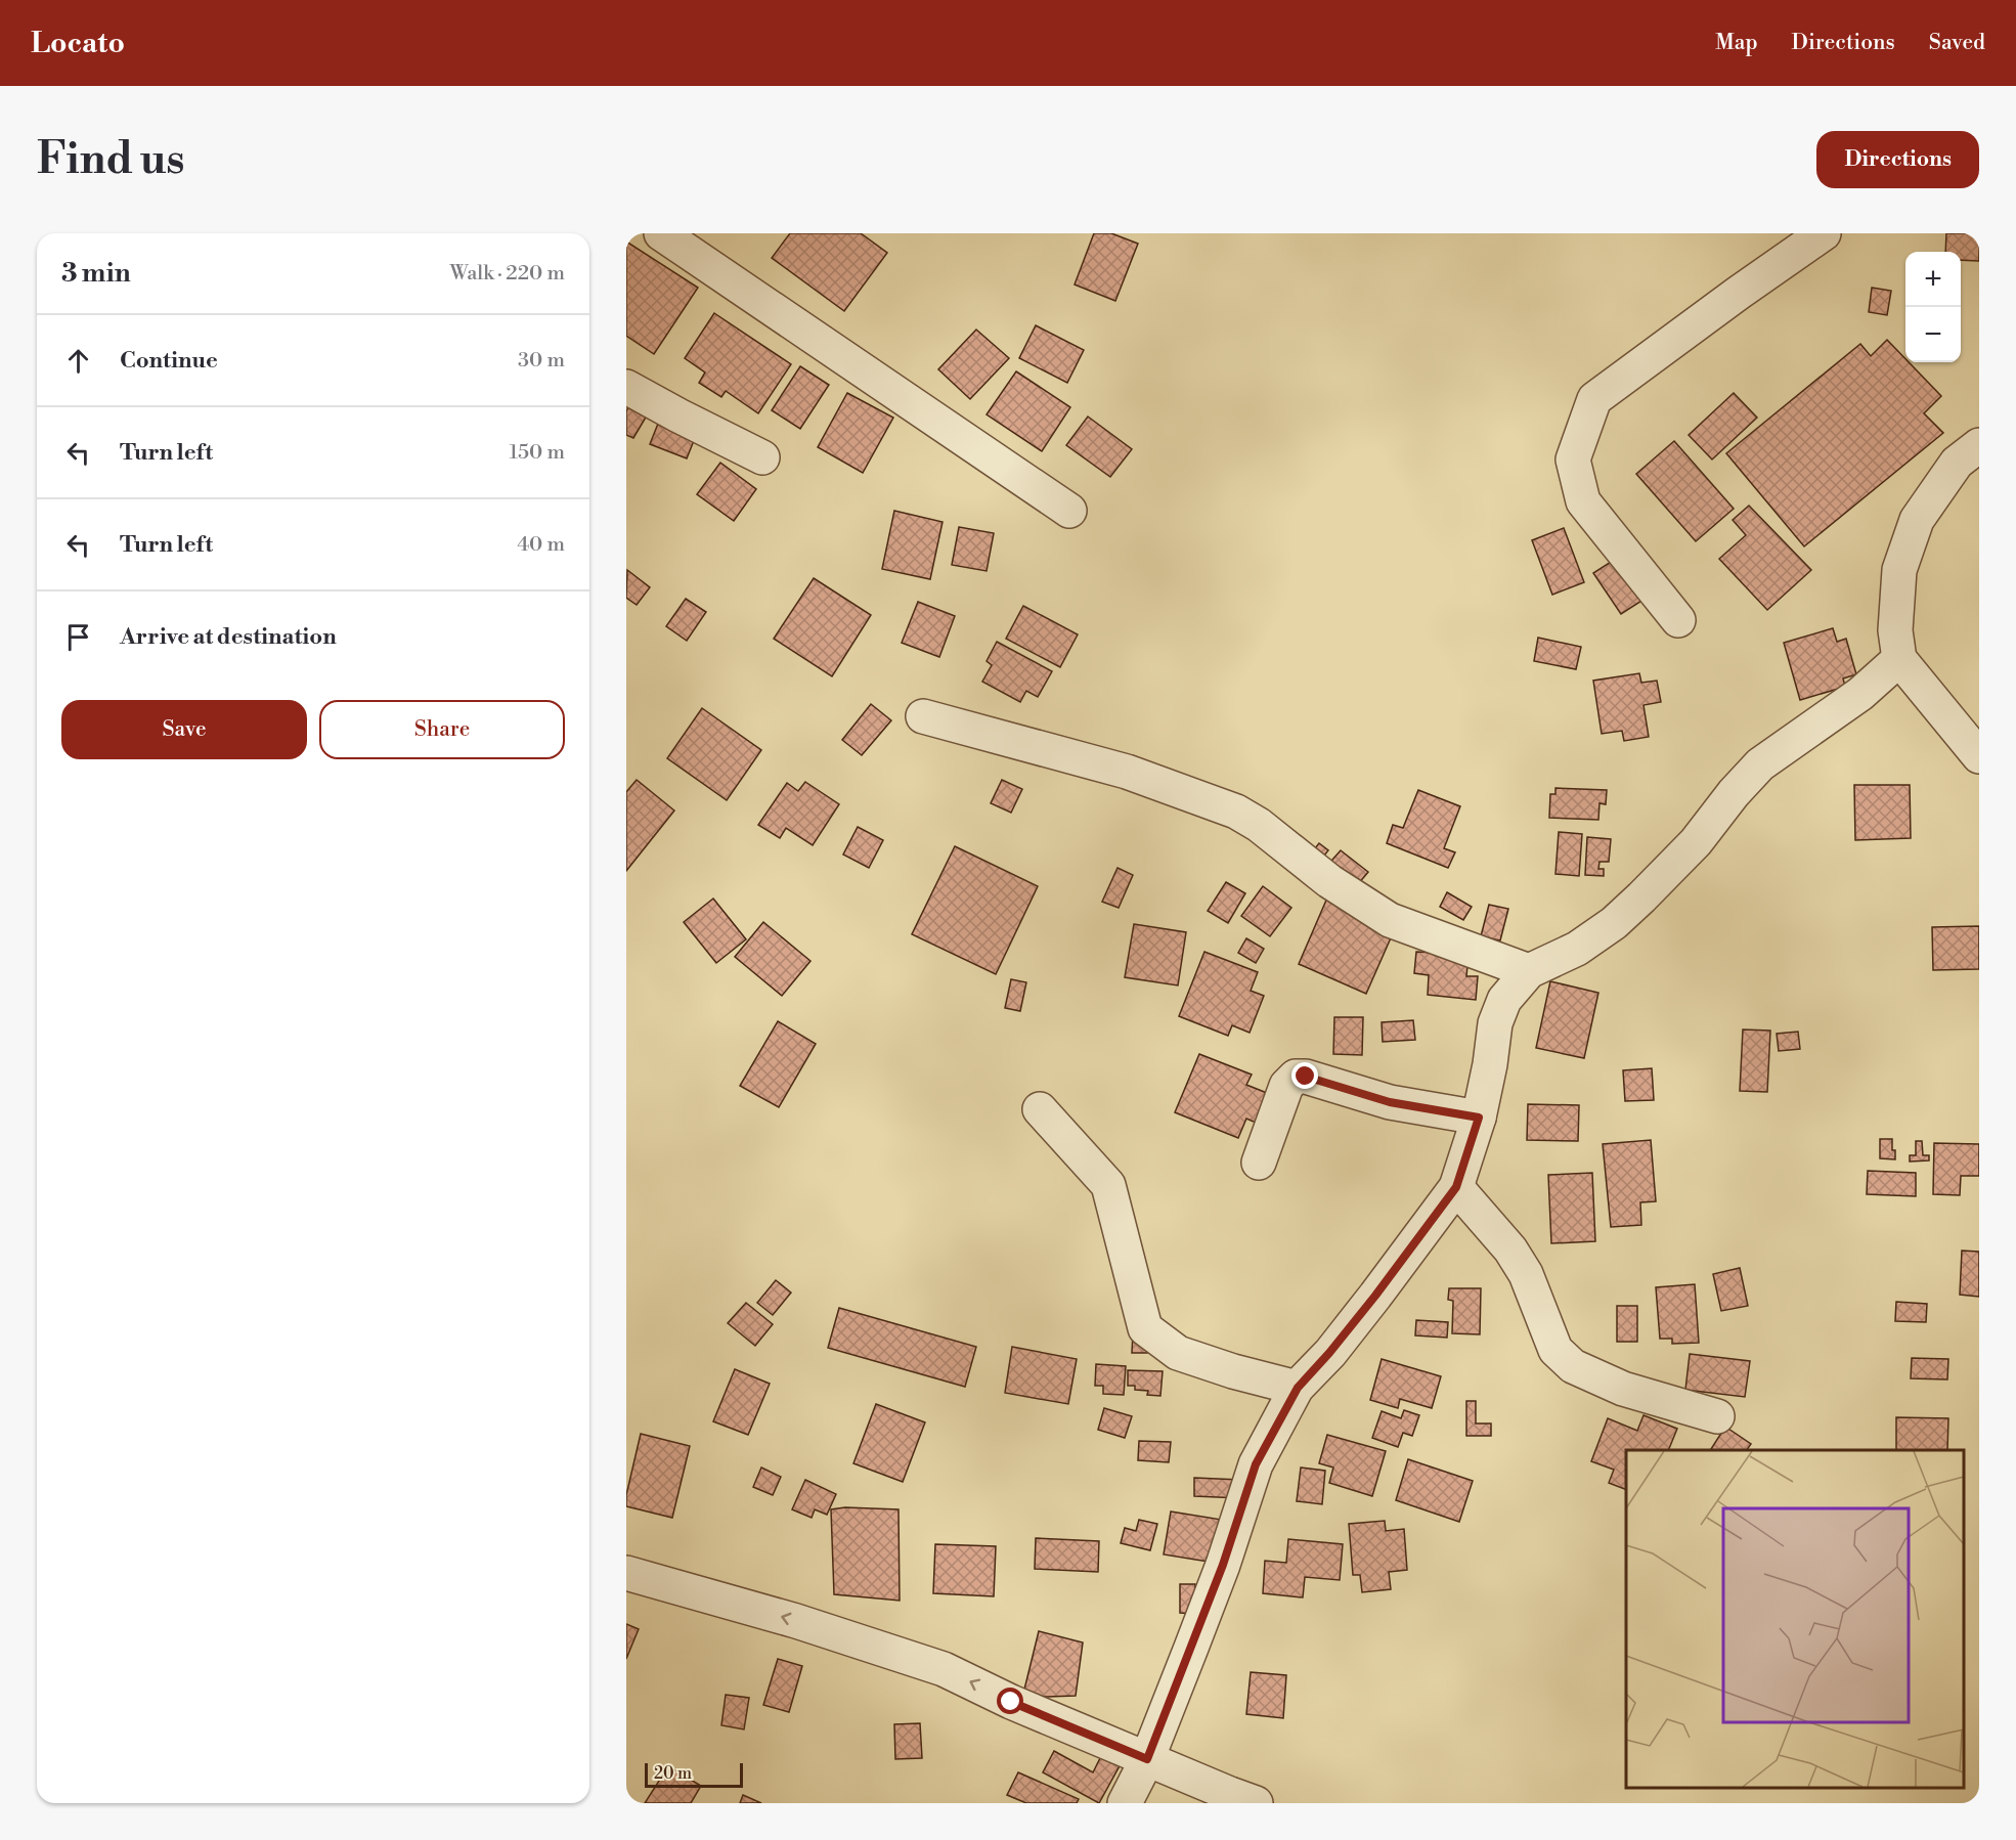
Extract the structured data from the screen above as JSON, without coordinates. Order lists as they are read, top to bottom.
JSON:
{
  "scale_bar": "20 m",
  "page": {
    "header": "Locato",
    "nav": ["Map", "Directions", "Saved"],
    "buttons": [
      "Directions",
      ["Save", "Share"]
    ],
    "title": "Find us",
    "heading": ["3 min", "Walk · 220 m"],
    "map_buttons": ["+", "−"],
    "list": [
      ["Continue", "30 m"],
      ["Turn left", "150 m"],
      ["Turn left", "40 m"],
      "Arrive at destination"
    ],
    "scale": "20 m"
  }
}
